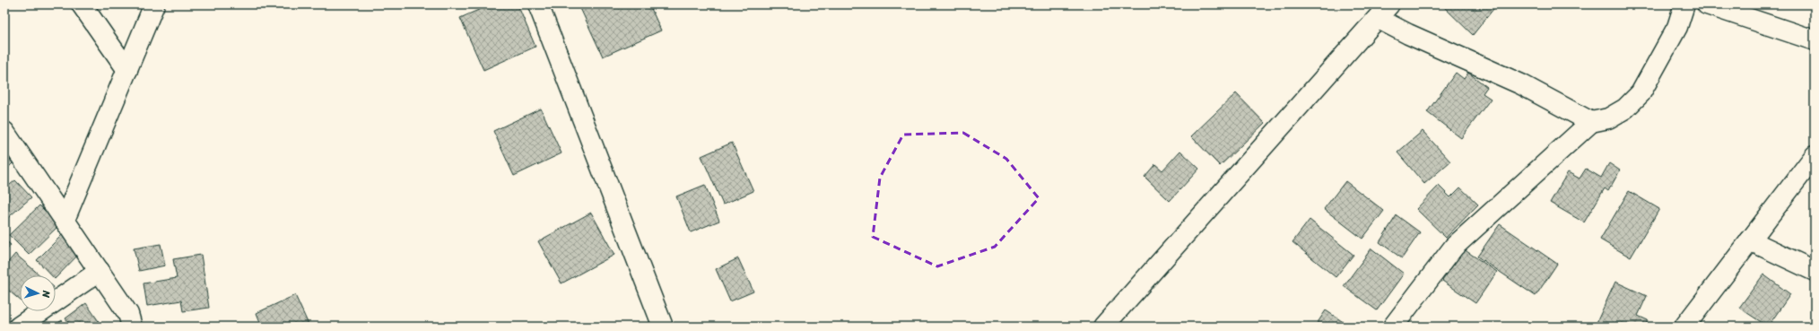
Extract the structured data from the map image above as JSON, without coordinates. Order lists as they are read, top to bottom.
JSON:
{
  "north": "right"
}
